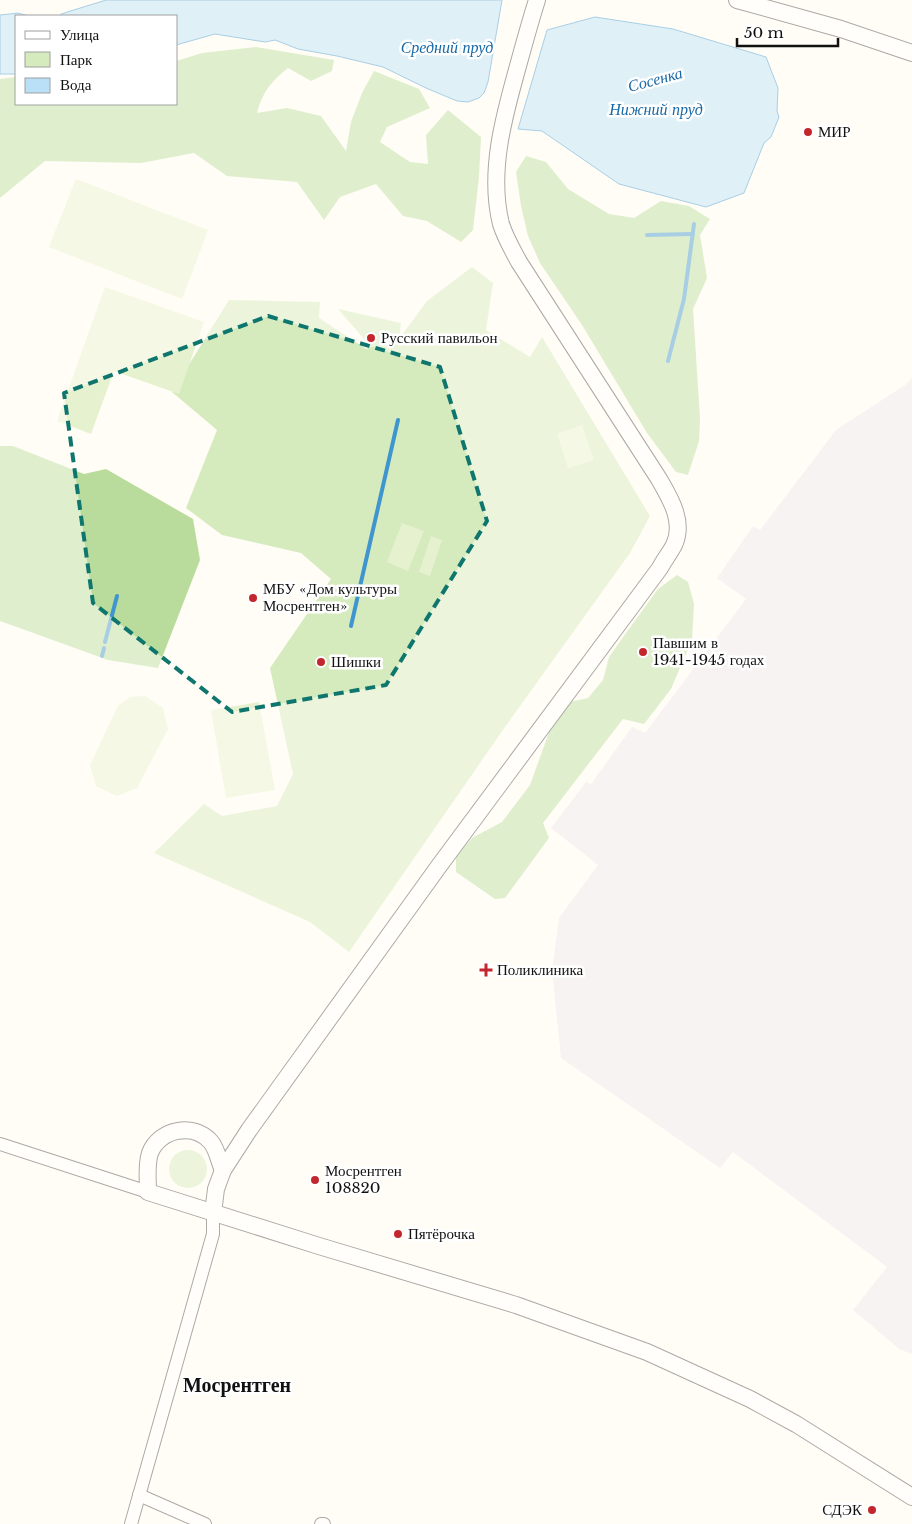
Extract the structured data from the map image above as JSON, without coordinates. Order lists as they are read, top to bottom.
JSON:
{
  "districts": ["Мосрентген"],
  "water": ["Средний пруд", "Сосенка", "Нижний пруд"],
  "places": {
    "other": [
      "МИР",
      "Русский павильон",
      "МБУ «Дом культуры Мосрентген»",
      "Павшим в 1941-1945 годах",
      "Шишки",
      "Мосрентген 108820",
      "Пятёрочка",
      "СДЭК"
    ],
    "health": ["Поликлиника"]
  },
  "legend": ["Улица", "Парк", "Вода"],
  "scale_bar": "50 m"
}
